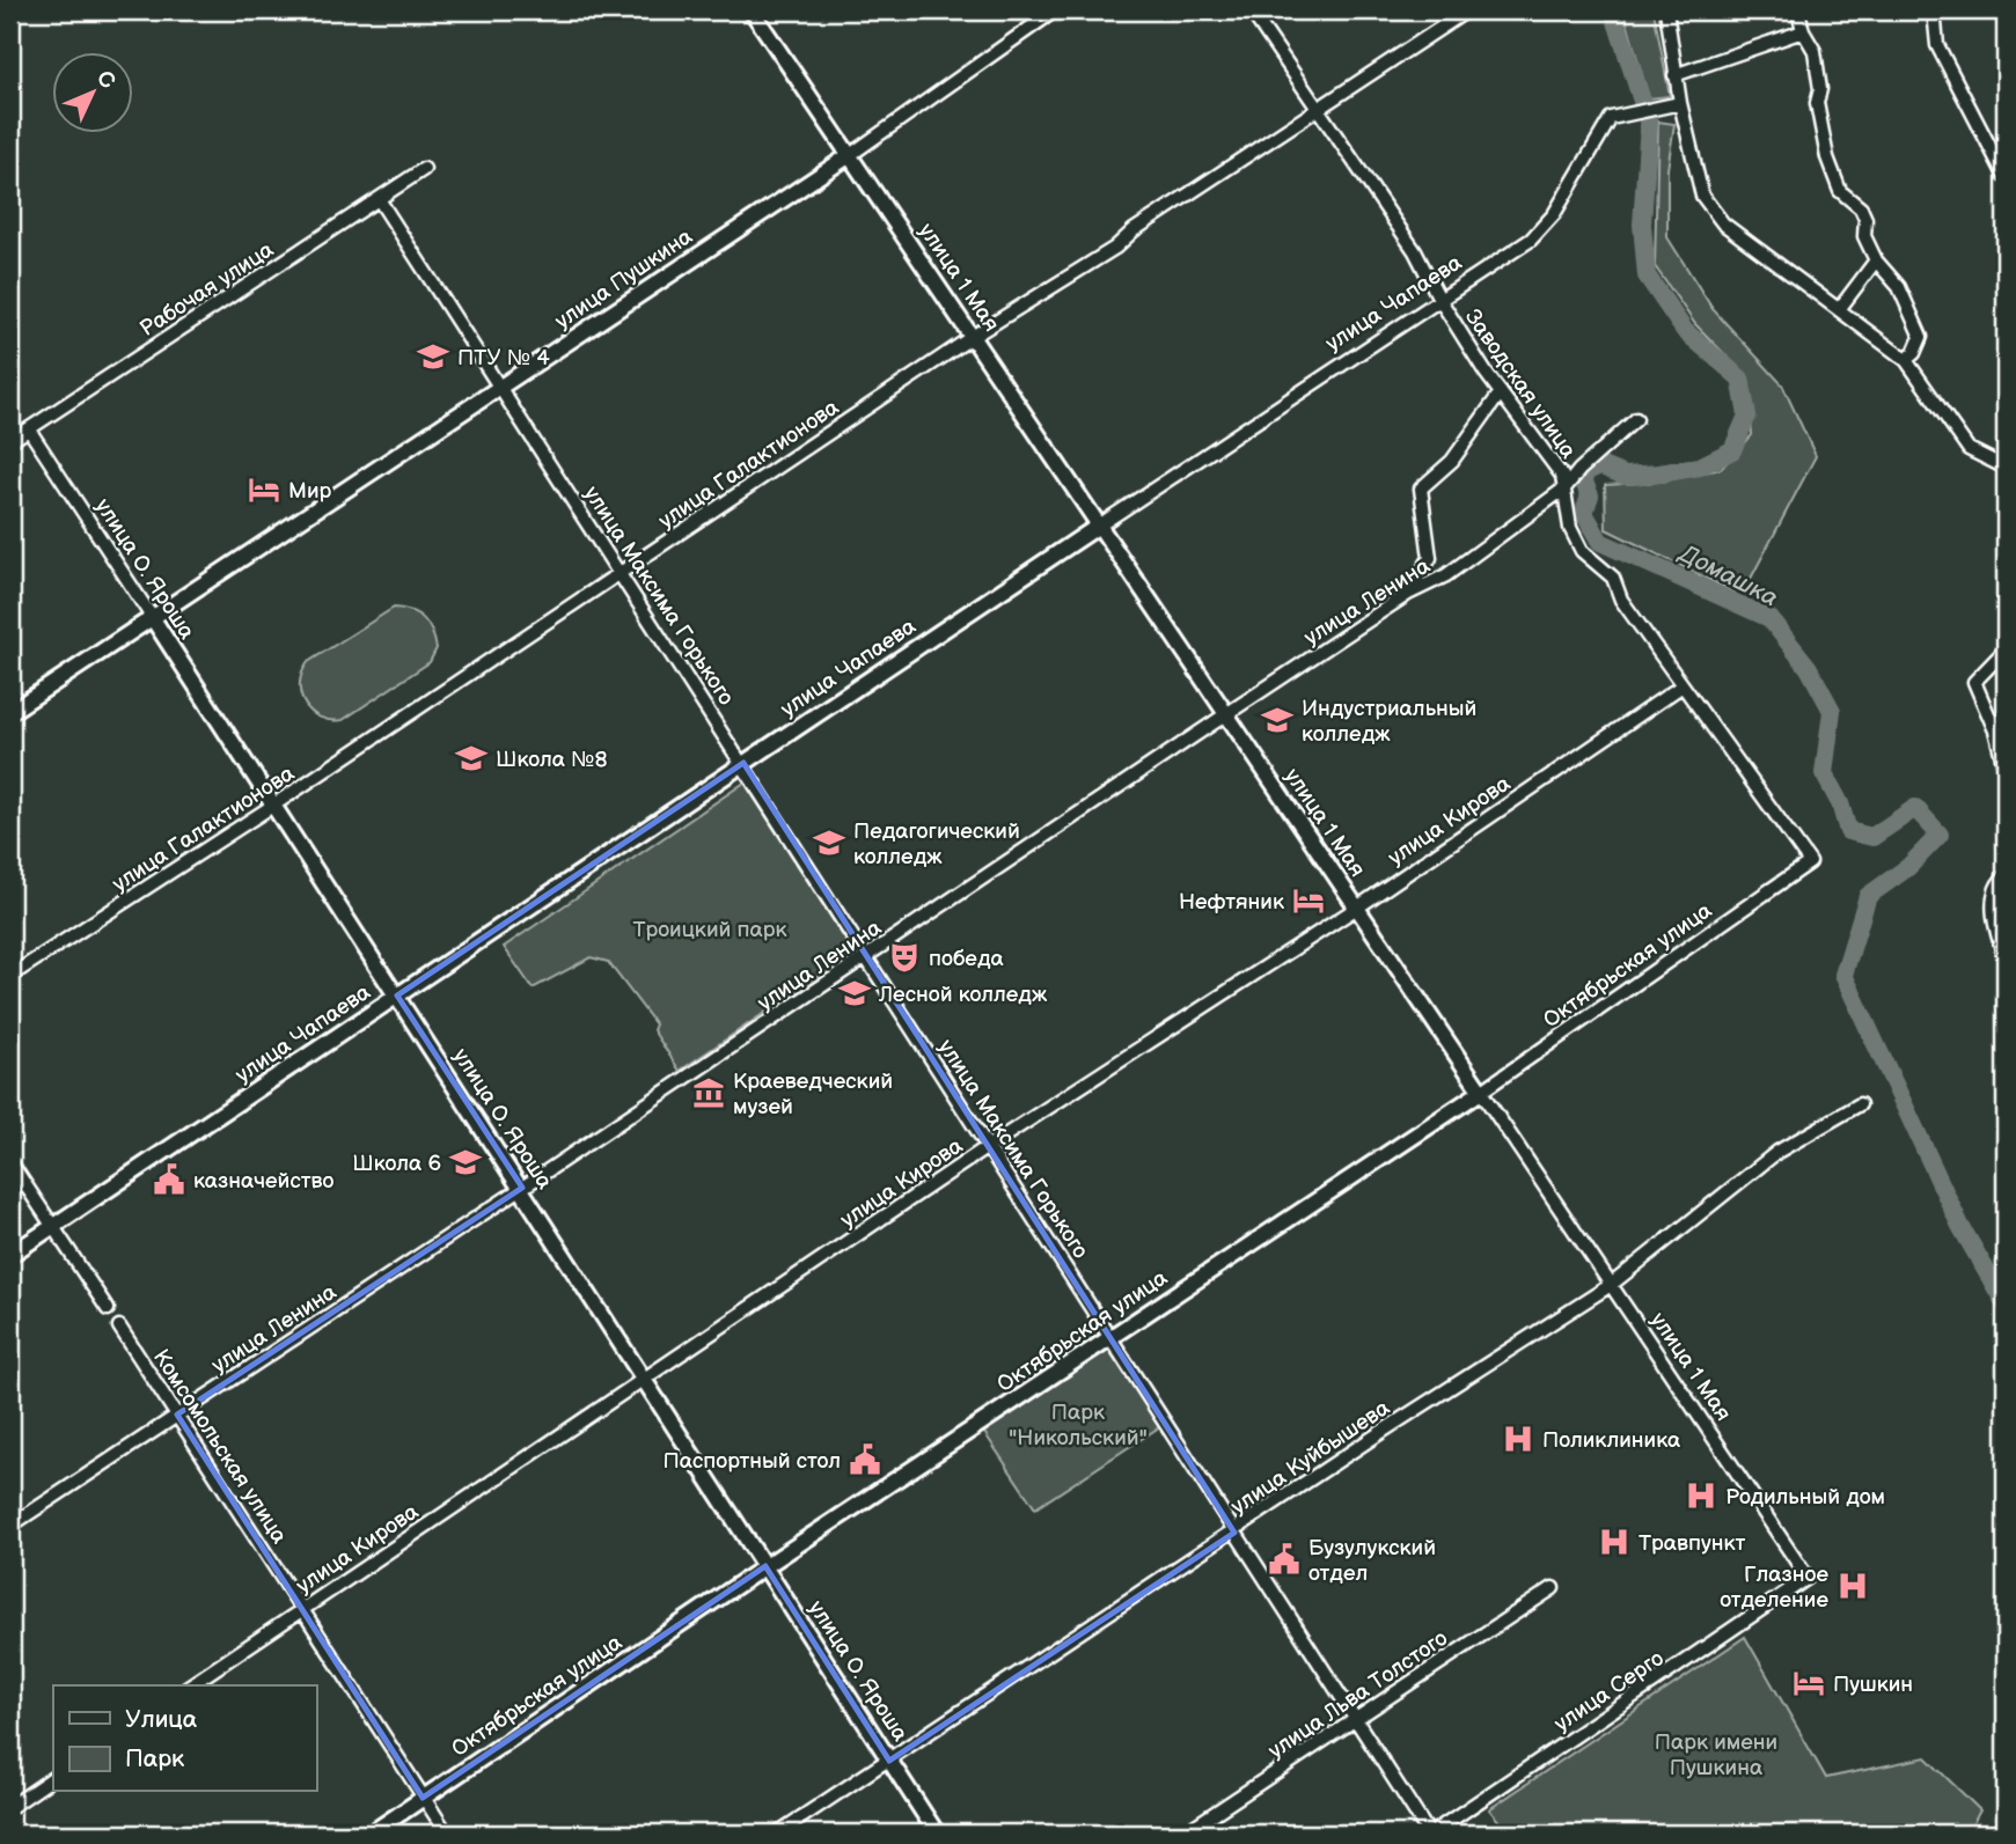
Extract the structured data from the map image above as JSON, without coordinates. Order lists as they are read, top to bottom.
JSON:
{
  "streets": {
    "main road": [
      "улица 1 Мая",
      "улица Пушкина",
      "улица Чапаева",
      "улица О. Яроша",
      "Октябрьская улица"
    ],
    "street": [
      "Рабочая улица",
      "Заводская улица",
      "улица Галактионова",
      "улица Максима Горького",
      "улица Ленина",
      "улица Кирова",
      "Комсомольская улица",
      "улица Куйбышева",
      "улица Серго",
      "улица Льва Толстого"
    ]
  },
  "crossings": [
    ["улица 1 Мая", "улица Пушкина"],
    ["улица 1 Мая", "улица Чапаева"],
    ["улица 1 Мая", "улица Галактионова"],
    ["улица 1 Мая", "улица Ленина"],
    ["улица 1 Мая", "улица Кирова"],
    ["улица 1 Мая", "Октябрьская улица"],
    ["улица 1 Мая", "улица Куйбышева"],
    ["улица 1 Мая", "улица Серго"],
    ["улица Пушкина", "улица О. Яроша"],
    ["улица Пушкина", "улица Максима Горького"],
    ["Рабочая улица", "улица О. Яроша"],
    ["Рабочая улица", "улица Максима Горького"],
    ["улица Чапаева", "Заводская улица"],
    ["улица Чапаева", "улица О. Яроша"],
    ["улица Чапаева", "улица Максима Горького"],
    ["Заводская улица", "улица Галактионова"],
    ["Заводская улица", "улица Ленина"],
    ["Заводская улица", "улица Кирова"],
    ["Заводская улица", "Октябрьская улица"],
    ["улица Галактионова", "улица О. Яроша"],
    ["улица Галактионова", "улица Максима Горького"],
    ["улица О. Яроша", "улица Ленина"],
    ["улица О. Яроша", "улица Кирова"],
    ["улица О. Яроша", "Октябрьская улица"],
    ["улица О. Яроша", "улица Куйбышева"],
    ["улица Максима Горького", "улица Ленина"],
    ["улица Максима Горького", "улица Кирова"],
    ["улица Максима Горького", "Октябрьская улица"],
    ["улица Максима Горького", "улица Куйбышева"],
    ["улица Максима Горького", "улица Серго"],
    ["улица Максима Горького", "улица Льва Толстого"],
    ["улица Ленина", "Комсомольская улица"],
    ["улица Кирова", "Комсомольская улица"],
    ["Октябрьская улица", "Комсомольская улица"]
  ],
  "water": ["Домашка"],
  "parks": ["Троицкий парк", "Парк \"Никольский\"", "Парк имени Пушкина"],
  "places": {
    "school or university": [
      "ПТУ № 4",
      "Индустриальный колледж",
      "Школа №8",
      "Педагогический колледж",
      "Лесной колледж",
      "Школа 6"
    ],
    "hotel": ["Мир", "Нефтяник", "Пушкин"],
    "theatre": ["победа"],
    "museum": ["Краеведческий музей"],
    "public building": ["казначейство", "Паспортный стол", "Бузулукский отдел"],
    "hospital": [
      "Поликлиника",
      "Родильный дом",
      "Травпункт",
      "Глазное отделение"
    ]
  },
  "legend": ["Улица", "Парк"],
  "north": "top right"
}
